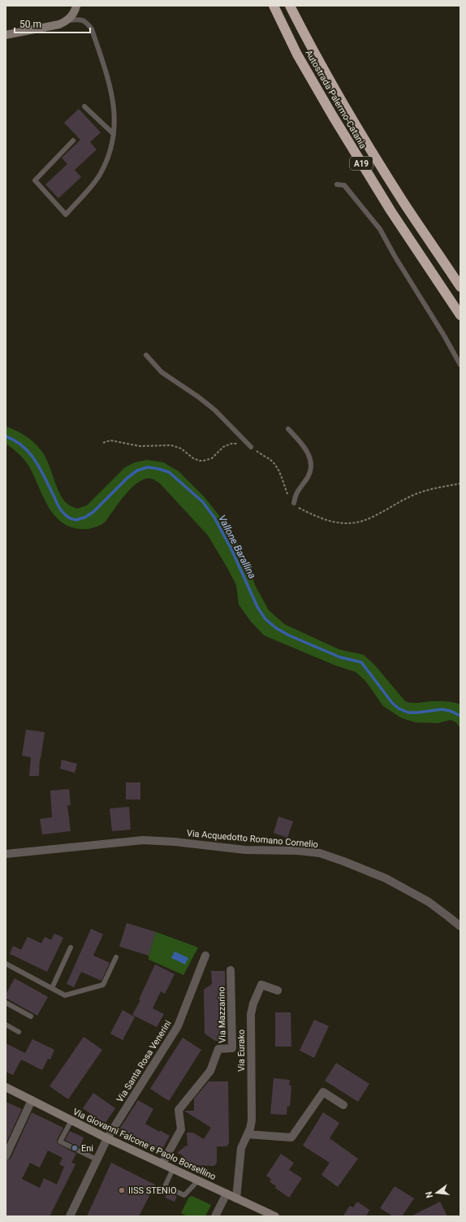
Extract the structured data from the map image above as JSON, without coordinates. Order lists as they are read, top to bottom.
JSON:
{
  "streets": {
    "highway": ["Autostrada Palermo-Catania", "A19"],
    "main road": ["Via Giovanni Falcone e Paolo Borsellino"],
    "street": [
      "Via Acquedotto Romano Cornelio",
      "Via Mazzarino",
      "Via Eurako",
      "Via Santa Rosa Venerini"
    ]
  },
  "crossings": [
    ["Via Mazzarino", "Via Giovanni Falcone e Paolo Borsellino"],
    ["Via Eurako", "Via Giovanni Falcone e Paolo Borsellino"],
    ["Via Santa Rosa Venerini", "Via Giovanni Falcone e Paolo Borsellino"]
  ],
  "water": ["Vallone Barallina"],
  "places": ["Eni", "IISS STENIO"],
  "scale_bar": "50 m",
  "north": "left"
}
